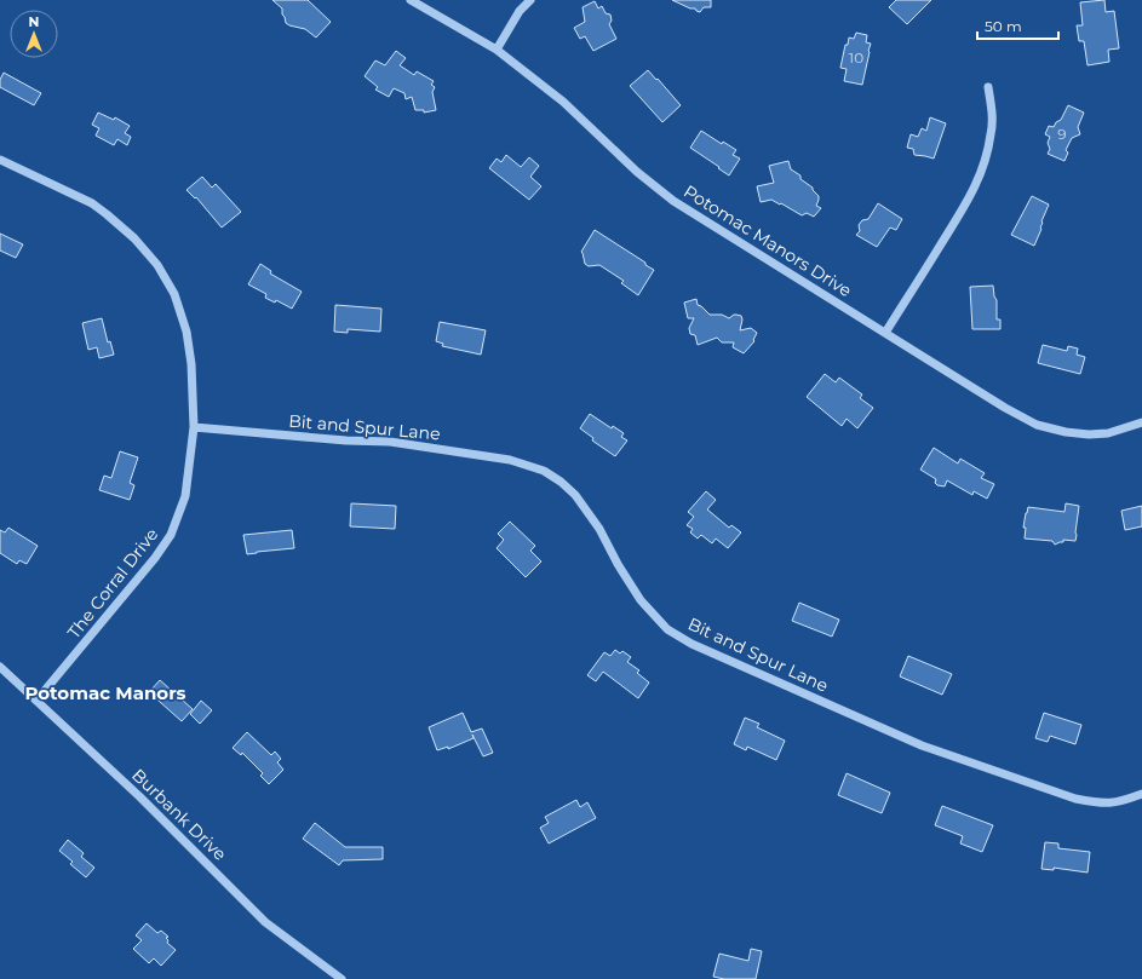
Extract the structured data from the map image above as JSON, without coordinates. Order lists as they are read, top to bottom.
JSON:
{
  "streets": {
    "street": [
      "Potomac Manors Drive",
      "Bit and Spur Lane",
      "The Corral Drive",
      "Burbank Drive"
    ]
  },
  "crossings": [
    ["Bit and Spur Lane", "The Corral Drive"],
    ["The Corral Drive", "Burbank Drive"]
  ],
  "districts": ["Potomac Manors"],
  "house_numbers": ["10", "9"],
  "scale_bar": "50 m",
  "north": "top"
}
